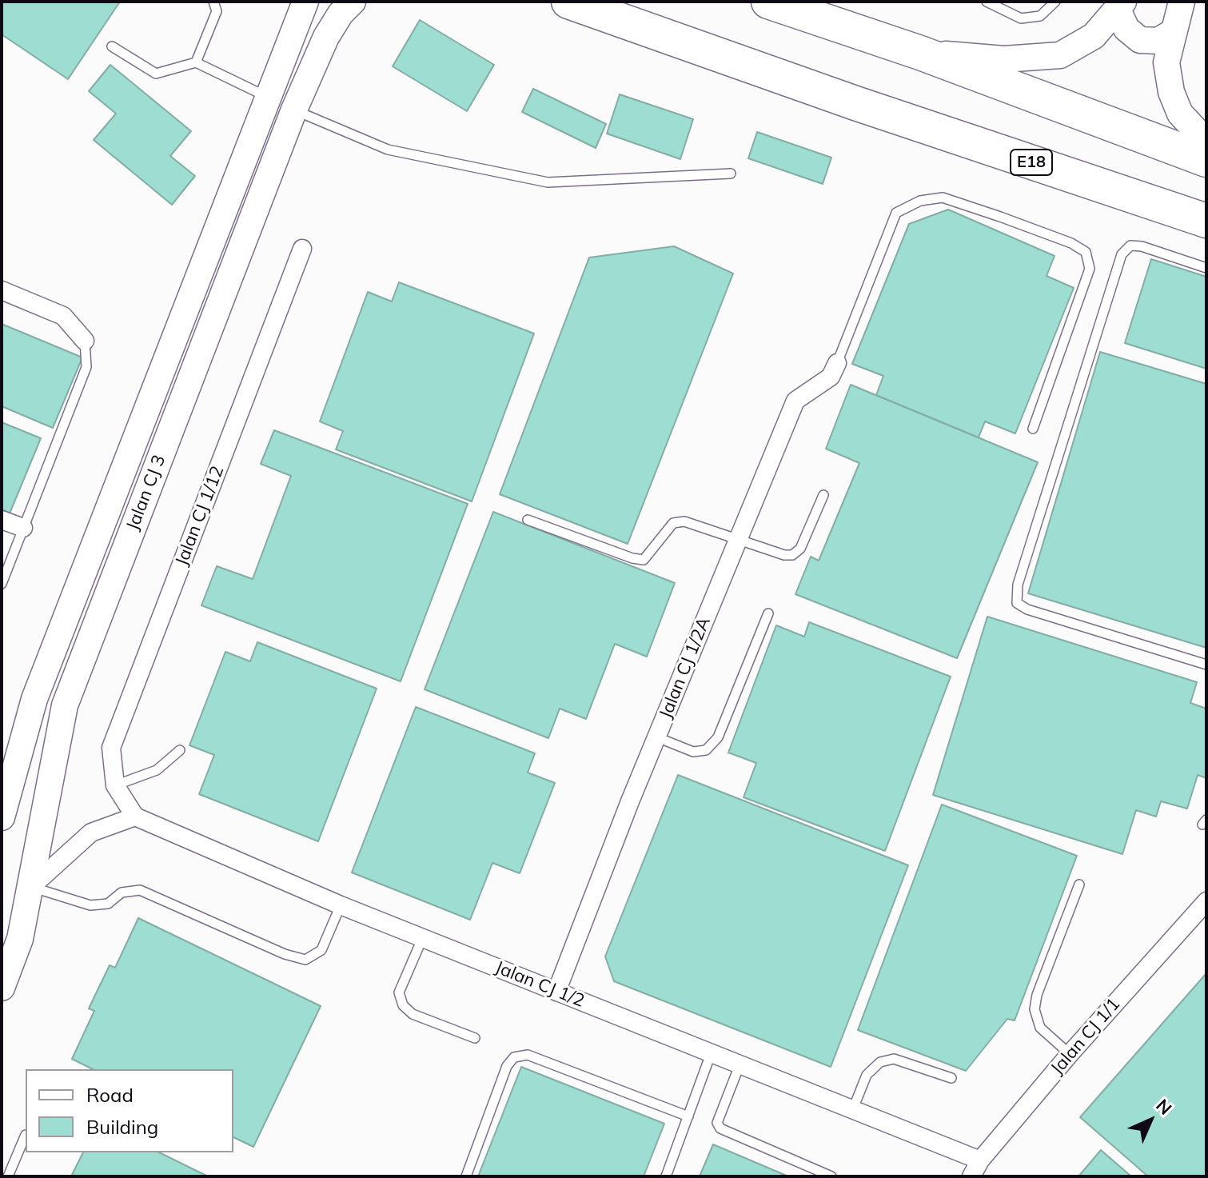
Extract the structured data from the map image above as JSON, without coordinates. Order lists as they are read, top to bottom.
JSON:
{
  "streets": {
    "highway": ["E18"],
    "street": [
      "Jalan CJ 3",
      "Jalan CJ 1/12",
      "Jalan CJ 1/2A",
      "Jalan CJ 1/2",
      "Jalan CJ 1/1"
    ]
  },
  "crossings": [
    ["Jalan CJ 1/2A", "Jalan CJ 1/2"],
    ["Jalan CJ 1/2", "Jalan CJ 1/1"]
  ],
  "legend": ["Road", "Building"],
  "north": "top right"
}
